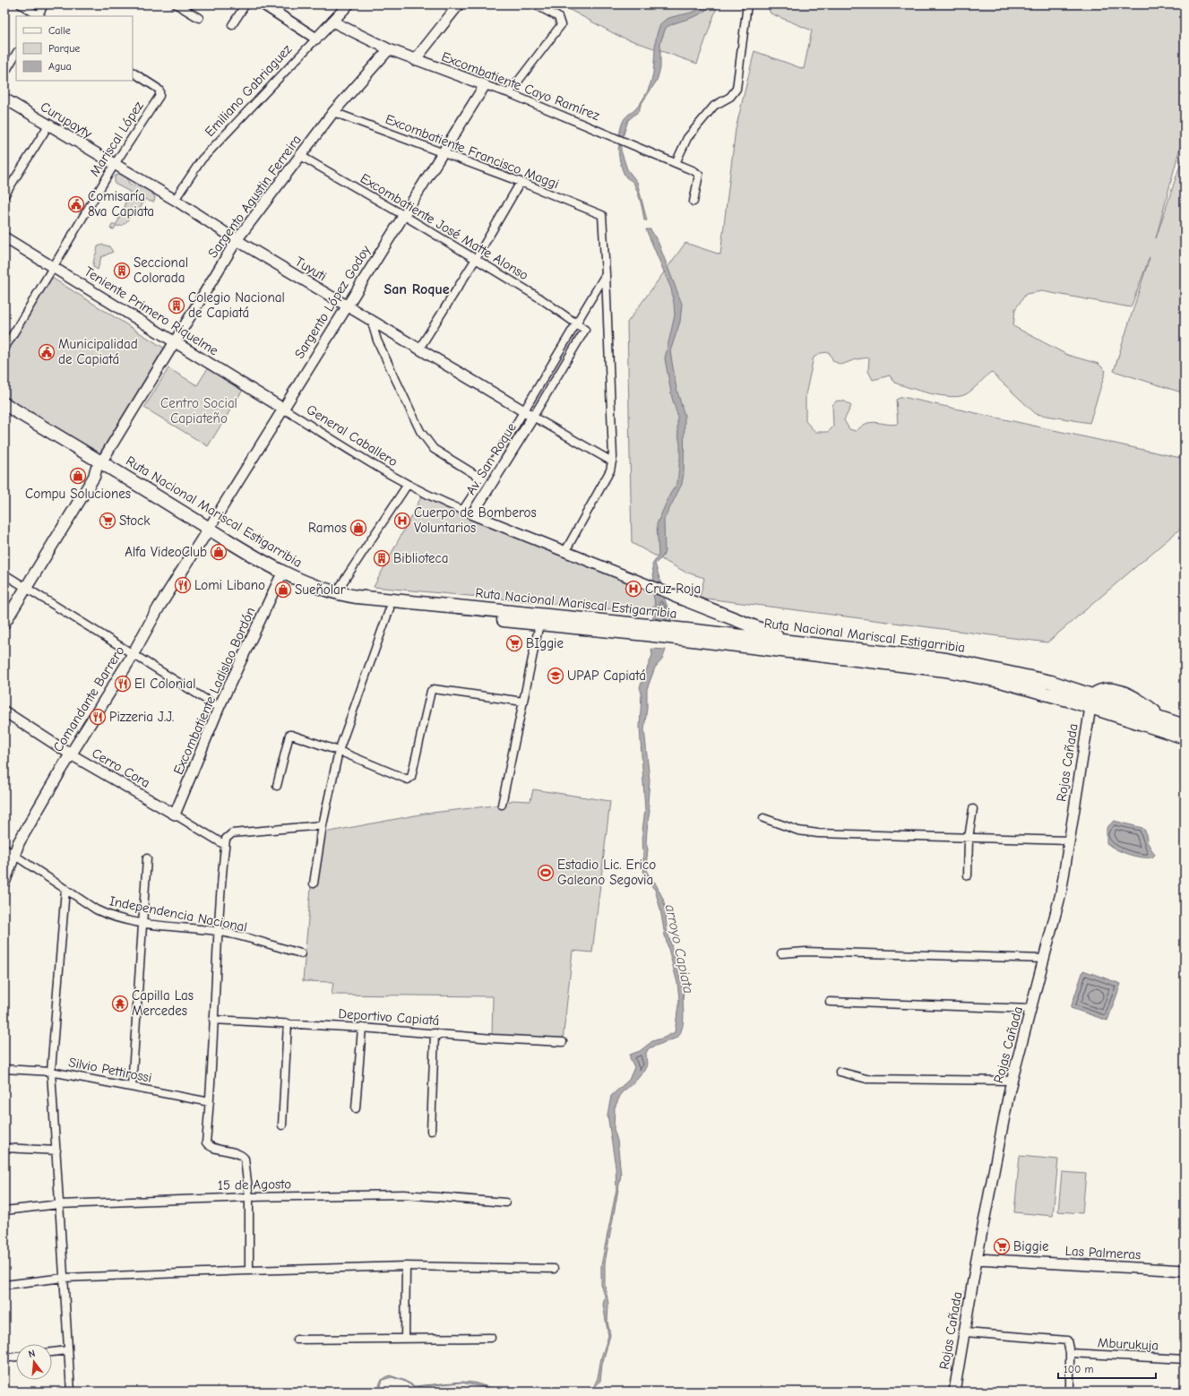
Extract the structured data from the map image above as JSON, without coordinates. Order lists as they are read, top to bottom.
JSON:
{
  "streets": {
    "highway": ["Ruta Nacional Mariscal Estigarribia"],
    "main road": ["Comandante Barrero"],
    "street": [
      "Excombatiente Cayo Ramírez",
      "Emiliano Gabriaguez",
      "Curupayty",
      "Mariscal López",
      "Excombatiente Francisco Maggi",
      "Sargento Agustin Ferreira",
      "Excombatiente José Matte Alonso",
      "Tuyuti",
      "Sargento López Godoy",
      "Teniente Primero Riquelme",
      "General Caballero",
      "Av. San Roque",
      "Excombatiente Ladislao Bordón",
      "Rojas Cañada",
      "Cerro Cora",
      "Independencia Nacional",
      "Deportivo Capiatá",
      "Silvio Pettirossi",
      "15 de Agosto",
      "Las Palmeras",
      "Mburukuja"
    ]
  },
  "crossings": [
    ["Excombatiente Cayo Ramírez", "Emiliano Gabriaguez"],
    ["Excombatiente Cayo Ramírez", "Sargento Agustin Ferreira"],
    ["Excombatiente Cayo Ramírez", "Sargento López Godoy"],
    ["Emiliano Gabriaguez", "Tuyuti"],
    ["Curupayty", "Mariscal López"],
    ["Curupayty", "Tuyuti"],
    ["Mariscal López", "Tuyuti"],
    ["Mariscal López", "Teniente Primero Riquelme"],
    ["Excombatiente Francisco Maggi", "Sargento Agustin Ferreira"],
    ["Excombatiente Francisco Maggi", "Sargento López Godoy"],
    ["Sargento Agustin Ferreira", "Excombatiente José Matte Alonso"],
    ["Sargento Agustin Ferreira", "Tuyuti"],
    ["Sargento Agustin Ferreira", "Teniente Primero Riquelme"],
    ["Sargento Agustin Ferreira", "Ruta Nacional Mariscal Estigarribia"],
    ["Excombatiente José Matte Alonso", "Sargento López Godoy"],
    ["Tuyuti", "Sargento López Godoy"],
    ["Tuyuti", "Av. San Roque"],
    ["Sargento López Godoy", "Teniente Primero Riquelme"],
    ["Sargento López Godoy", "General Caballero"],
    ["Sargento López Godoy", "Ruta Nacional Mariscal Estigarribia"],
    ["Sargento López Godoy", "Comandante Barrero"],
    ["Teniente Primero Riquelme", "General Caballero"],
    ["General Caballero", "Av. San Roque"],
    ["Ruta Nacional Mariscal Estigarribia", "Excombatiente Ladislao Bordón"],
    ["Ruta Nacional Mariscal Estigarribia", "Comandante Barrero"],
    ["Ruta Nacional Mariscal Estigarribia", "Rojas Cañada"],
    ["Excombatiente Ladislao Bordón", "Cerro Cora"],
    ["Comandante Barrero", "Cerro Cora"],
    ["Comandante Barrero", "Independencia Nacional"],
    ["Rojas Cañada", "Las Palmeras"]
  ],
  "districts": ["San Roque"],
  "water": ["arroyo Capiata"],
  "parks": ["Centro Social Capiateño"],
  "places": {
    "public building": ["Comisaría 8va Capiata", "Municipalidad de Capiatá"],
    "building": ["Seccional Colorada", "Colegio Nacional de Capiatá", "Biblioteca"],
    "shop": [
      "Compu Soluciones",
      "Ramos",
      "Alfa VideoClub",
      "Sueñolar"
    ],
    "supermarket": ["Stock", "BIggie", "Biggie"],
    "hospital": ["Cuerpo de Bomberos Voluntarios", "Cruz Roja"],
    "restaurant": ["Lomi Libano", "El Colonial", "Pizzeria J.J."],
    "school or university": ["UPAP Capiatá"],
    "sports": ["Estadio Lic. Erico Galeano Segovia"],
    "temple": ["Capilla Las Mercedes"]
  },
  "legend": ["Calle", "Parque", "Agua"],
  "scale_bar": "100 m",
  "north": "top"
}
